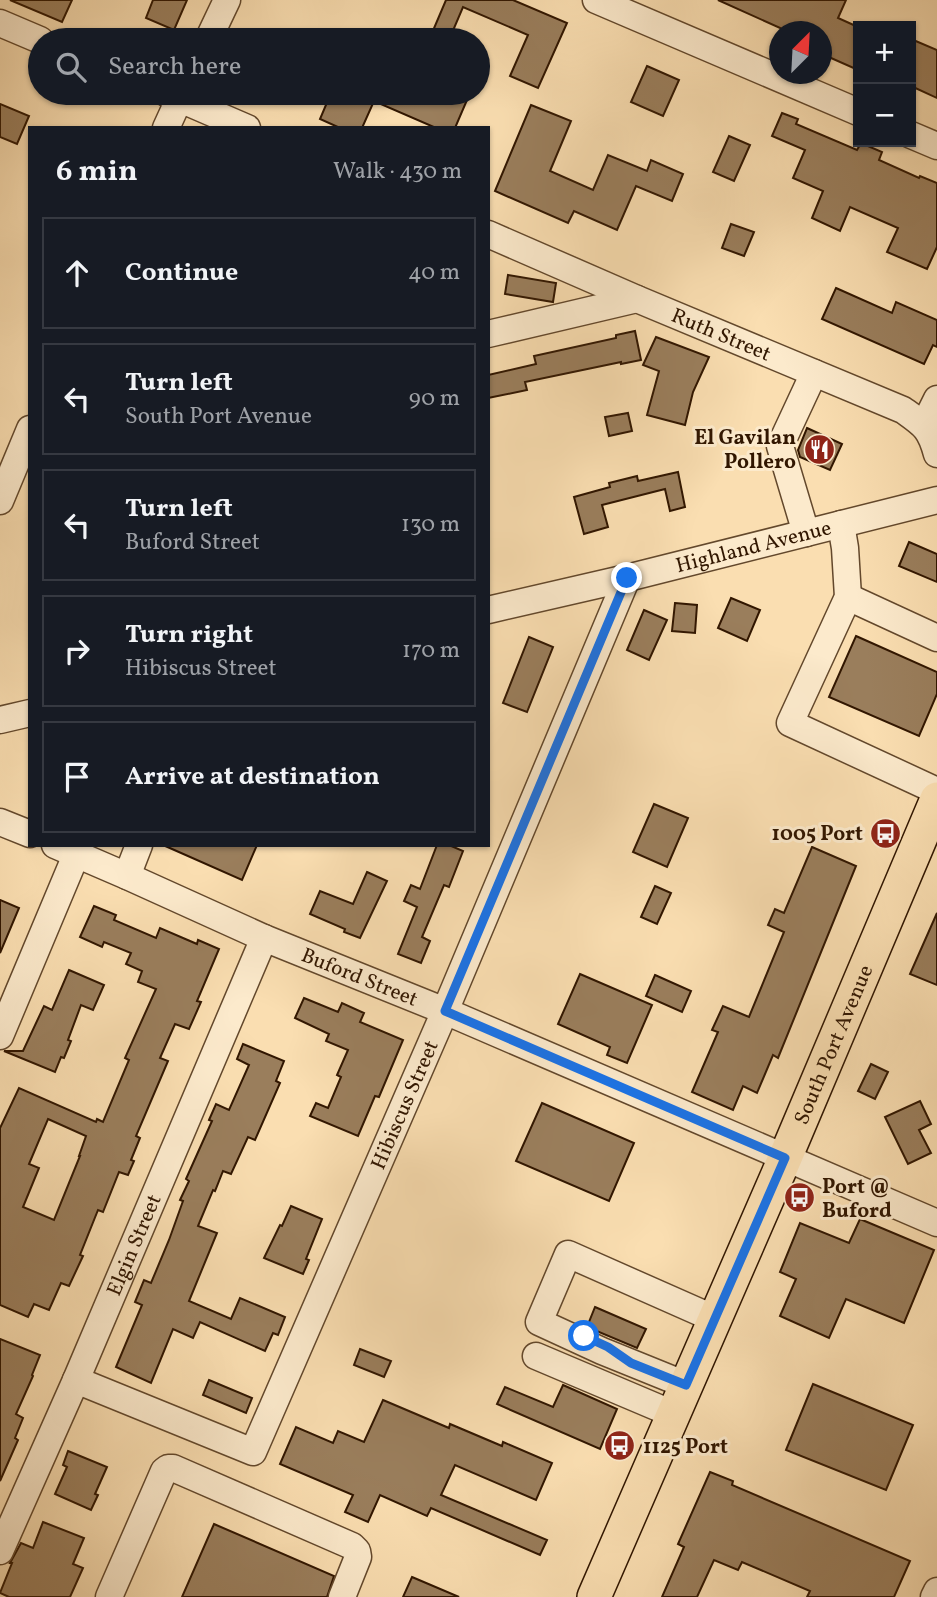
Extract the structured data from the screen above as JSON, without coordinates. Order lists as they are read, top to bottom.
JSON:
{
  "streets": {
    "main road": ["South Port Avenue"],
    "street": [
      "Ruth Street",
      "Highland Avenue",
      "Buford Street",
      "Hibiscus Street",
      "Elgin Street"
    ]
  },
  "crossings": [
    ["Highland Avenue", "Hibiscus Street"],
    ["Buford Street", "South Port Avenue"],
    ["Buford Street", "Hibiscus Street"],
    ["Buford Street", "Elgin Street"],
    ["Hibiscus Street", "Elgin Street"]
  ],
  "places": {
    "restaurant": ["El Gavilan Pollero"],
    "bus stop": ["1005 Port", "Port @ Buford", "1125 Port"]
  },
  "north": "top right",
  "page": {
    "map_buttons": ["+", "−"],
    "search": "Search here",
    "heading": ["6 min", "Walk · 430 m"],
    "list": [
      ["Continue", "40 m"],
      ["Turn left", "South Port Avenue", "90 m"],
      ["Turn left", "Buford Street", "130 m"],
      ["Turn right", "Hibiscus Street", "170 m"],
      "Arrive at destination"
    ]
  }
}
